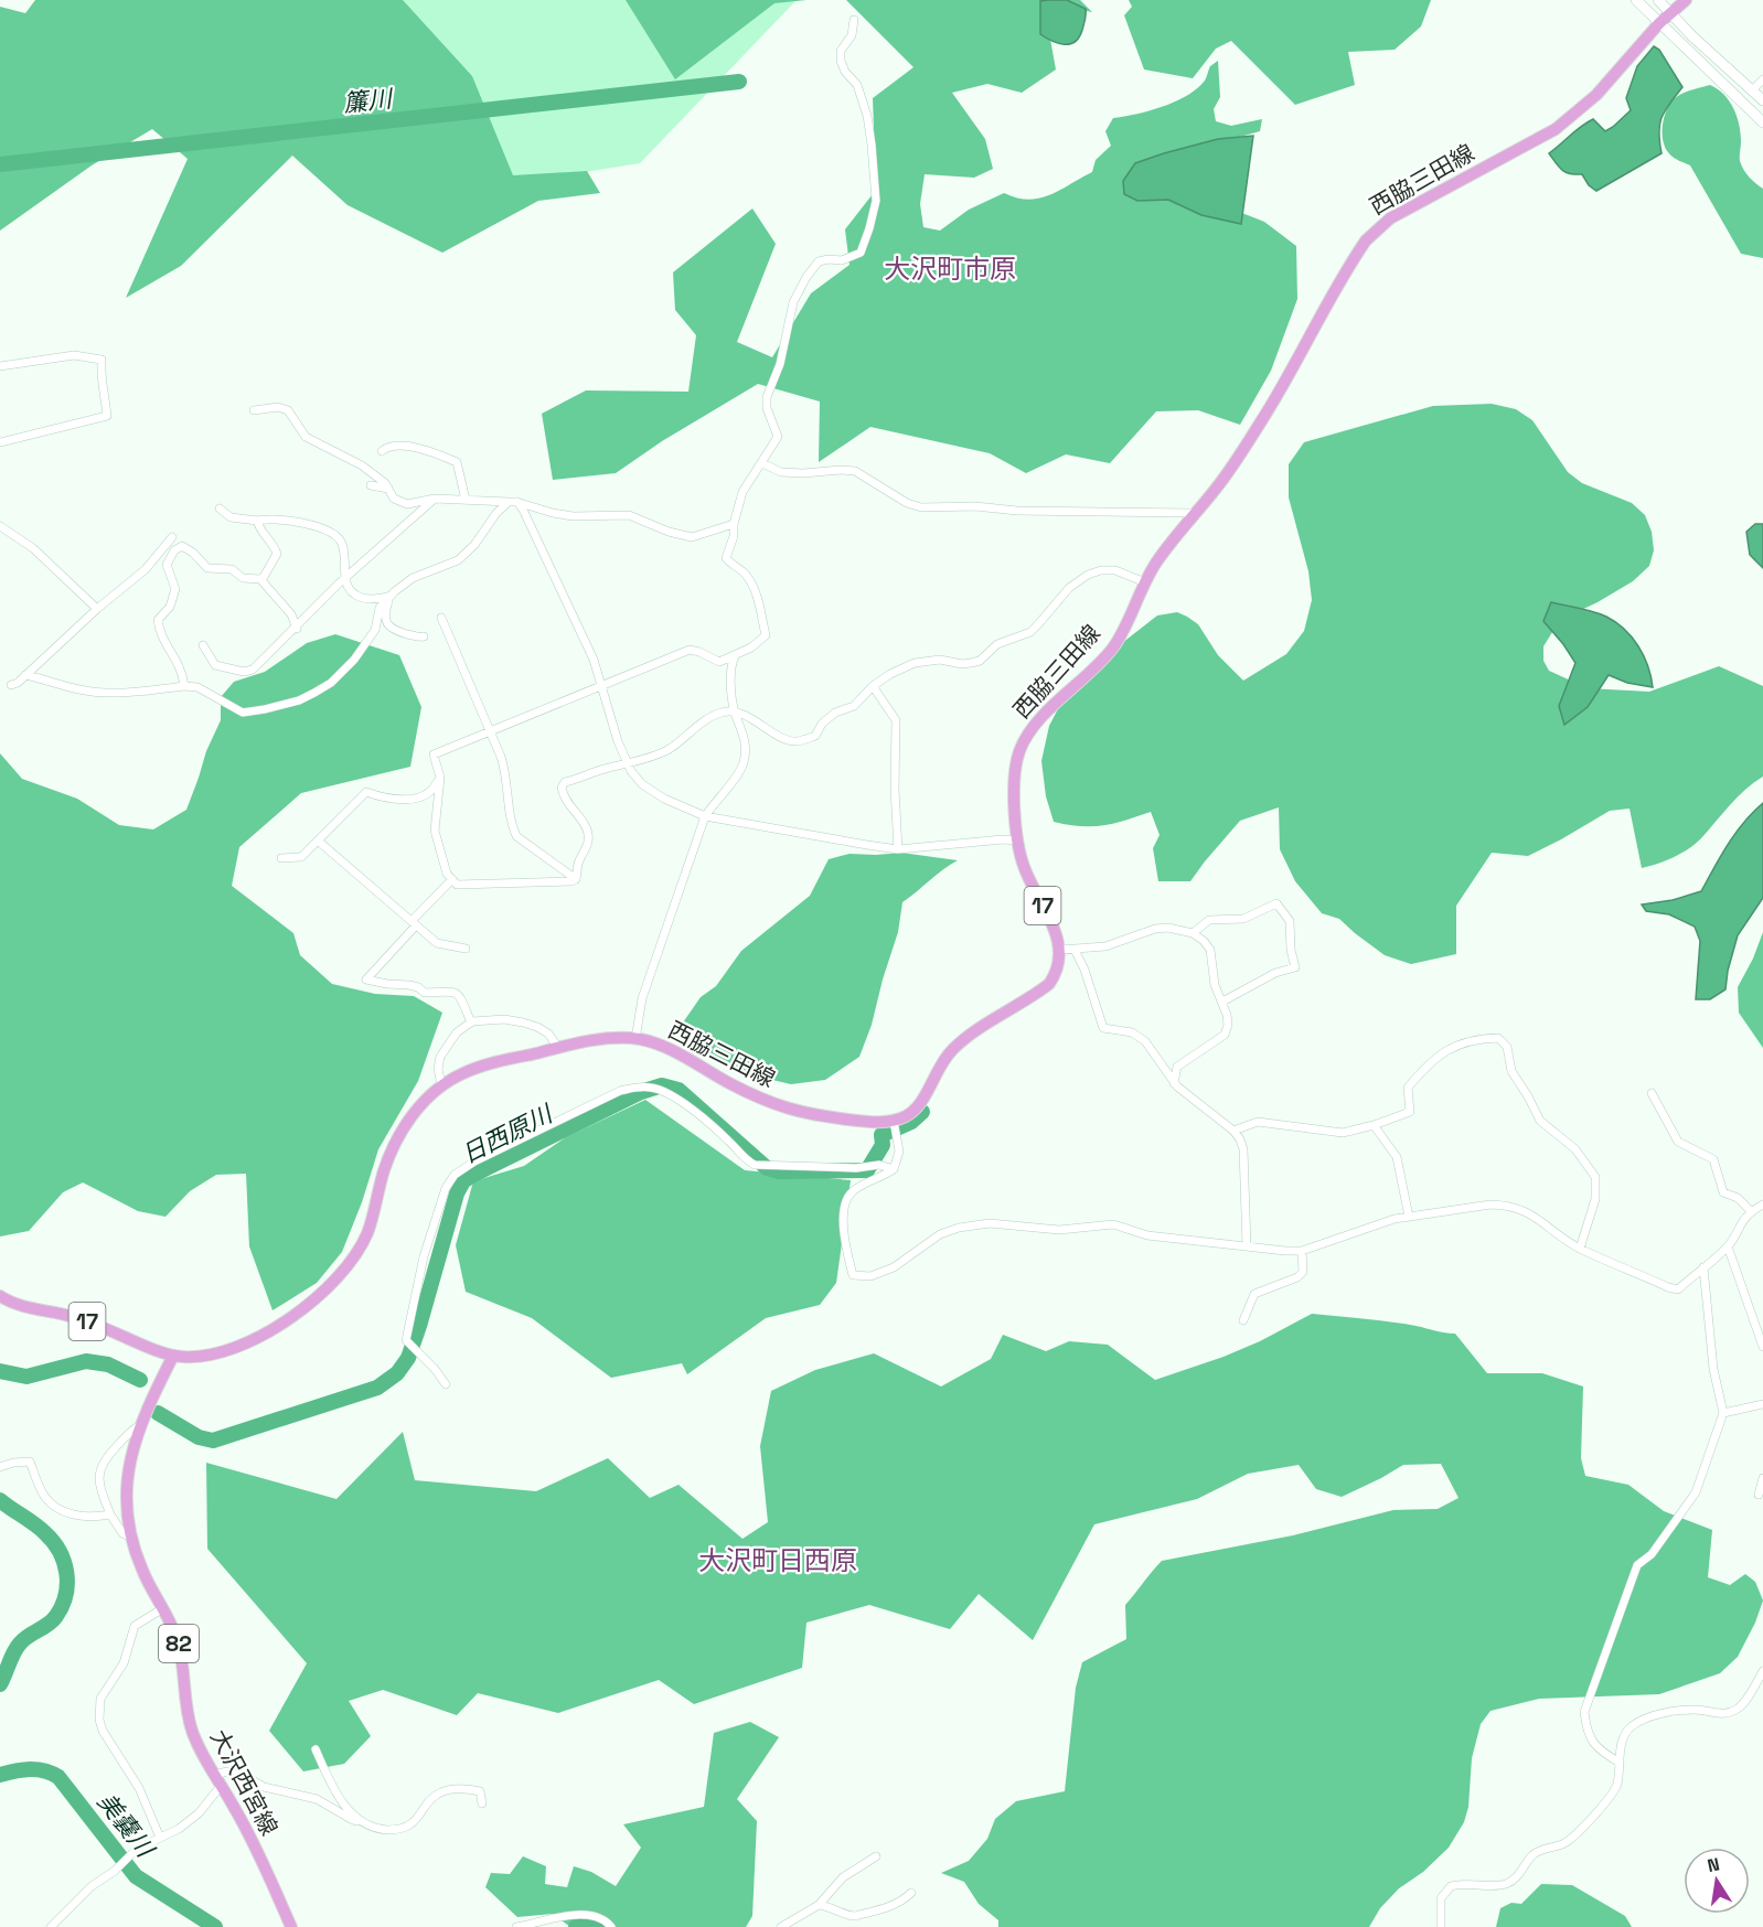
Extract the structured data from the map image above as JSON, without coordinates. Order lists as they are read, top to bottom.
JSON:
{
  "streets": {
    "main road": [
      "西脇三田線",
      "17",
      "82",
      "大沢西宮線"
    ]
  },
  "crossings": [
    ["西脇三田線", "17"],
    ["西脇三田線", "大沢西宮線"]
  ],
  "districts": ["大沢町市原", "大沢町日西原"],
  "water": ["簾川", "日西原川", "美嚢川"],
  "north": "top"
}
